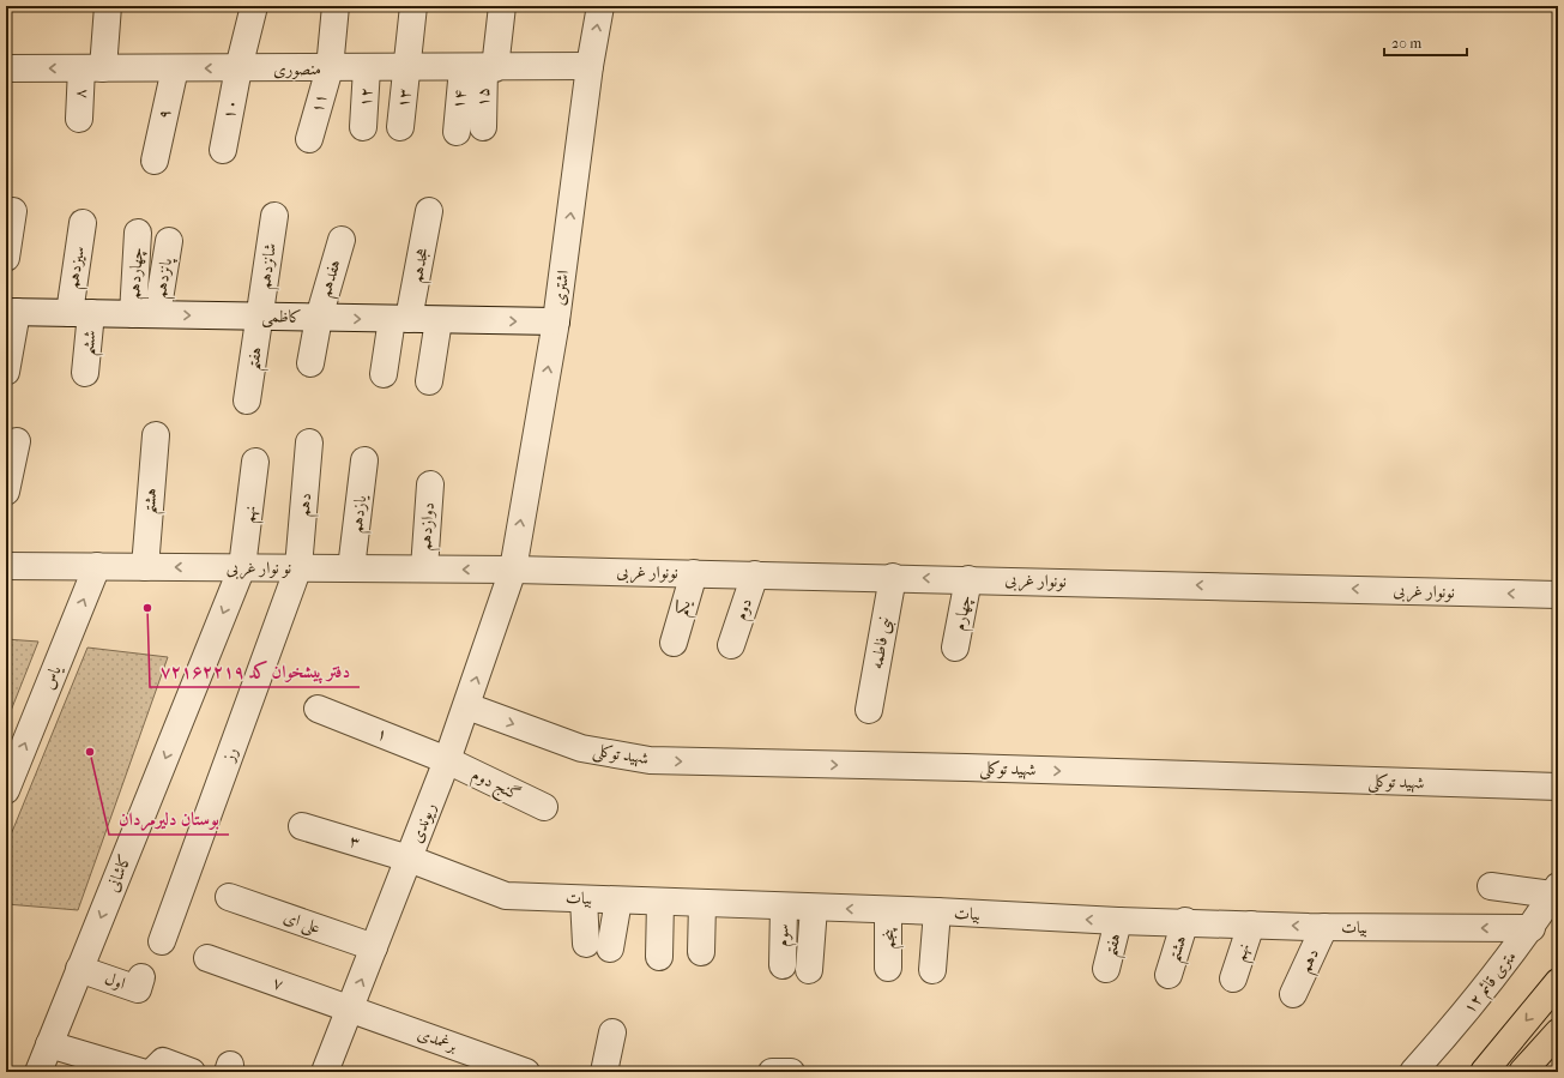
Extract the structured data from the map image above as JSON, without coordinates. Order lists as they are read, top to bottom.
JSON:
{
  "streets": {
    "street": [
      "منصوری",
      "۸",
      "۱۲",
      "۱۵",
      "۱۳",
      "۱۴",
      "۱۱",
      "۱۰",
      "۹",
      "هجدهم",
      "شانزدهم",
      "سیزدهم",
      "چهاردهم",
      "پانزدهم",
      "هفدهم",
      "اشتری",
      "کاظمی",
      "ششم",
      "هفتم",
      "هشتم",
      "دهم",
      "نهم",
      "یازدهم",
      "دوازدهم",
      "نو نوار غربی",
      "نونوار غربی",
      "یکم",
      "دوم",
      "چهارم",
      "نبی فاطمه",
      "یاس",
      "۱",
      "رز",
      "شهید توکلی",
      "گنج دوم",
      "ریوندی",
      "۳",
      "کاشانی",
      "بیات",
      "علی ای",
      "سوم",
      "پنجم",
      "اول",
      "۱۲ متری قائم",
      "۷",
      "برغمدی"
    ]
  },
  "crossings": [
    ["منصوری", "۸"],
    ["منصوری", "۱۲"],
    ["منصوری", "۱۵"],
    ["منصوری", "۱۳"],
    ["منصوری", "۱۴"],
    ["منصوری", "۱۱"],
    ["منصوری", "۱۰"],
    ["منصوری", "۹"],
    ["منصوری", "اشتری"],
    ["۱۵", "۱۴"],
    ["هجدهم", "کاظمی"],
    ["شانزدهم", "کاظمی"],
    ["شانزدهم", "هفتم"],
    ["سیزدهم", "کاظمی"],
    ["سیزدهم", "ششم"],
    ["چهاردهم", "پانزدهم"],
    ["چهاردهم", "کاظمی"],
    ["پانزدهم", "کاظمی"],
    ["هفدهم", "کاظمی"],
    ["اشتری", "کاظمی"],
    ["اشتری", "نو نوار غربی"],
    ["اشتری", "نونوار غربی"],
    ["اشتری", "ریوندی"],
    ["کاظمی", "ششم"],
    ["کاظمی", "هفتم"],
    ["هفتم", "بیات"],
    ["هشتم", "نو نوار غربی"],
    ["هشتم", "بیات"],
    ["دهم", "نو نوار غربی"],
    ["دهم", "رز"],
    ["دهم", "بیات"],
    ["نهم", "نو نوار غربی"],
    ["نهم", "کاشانی"],
    ["نهم", "بیات"],
    ["یازدهم", "نو نوار غربی"],
    ["دوازدهم", "نو نوار غربی"],
    ["نو نوار غربی", "نونوار غربی"],
    ["نو نوار غربی", "یاس"],
    ["نو نوار غربی", "رز"],
    ["نو نوار غربی", "ریوندی"],
    ["نو نوار غربی", "کاشانی"],
    ["نونوار غربی", "یکم"],
    ["نونوار غربی", "دوم"],
    ["نونوار غربی", "چهارم"],
    ["نونوار غربی", "نبی فاطمه"],
    ["نونوار غربی", "ریوندی"],
    ["۱", "گنج دوم"],
    ["۱", "ریوندی"],
    ["شهید توکلی", "ریوندی"],
    ["گنج دوم", "ریوندی"],
    ["ریوندی", "۳"],
    ["ریوندی", "بیات"],
    ["ریوندی", "علی ای"],
    ["ریوندی", "۷"],
    ["ریوندی", "برغمدی"],
    ["۳", "بیات"],
    ["کاشانی", "اول"],
    ["بیات", "سوم"],
    ["بیات", "پنجم"],
    ["بیات", "۱۲ متری قائم"],
    ["۷", "برغمدی"]
  ],
  "one_way": [
    "کاظمی",
    "نو نوار غربی",
    "نونوار غربی",
    "یاس",
    "شهید توکلی",
    "ریوندی",
    "کاشانی",
    "بیات"
  ],
  "places": ["دفتر پیشخوان کد ۷۲۱۶۲۲۱۹", "بوستان دلیرمردان"],
  "scale_bar": "20 m"
}
